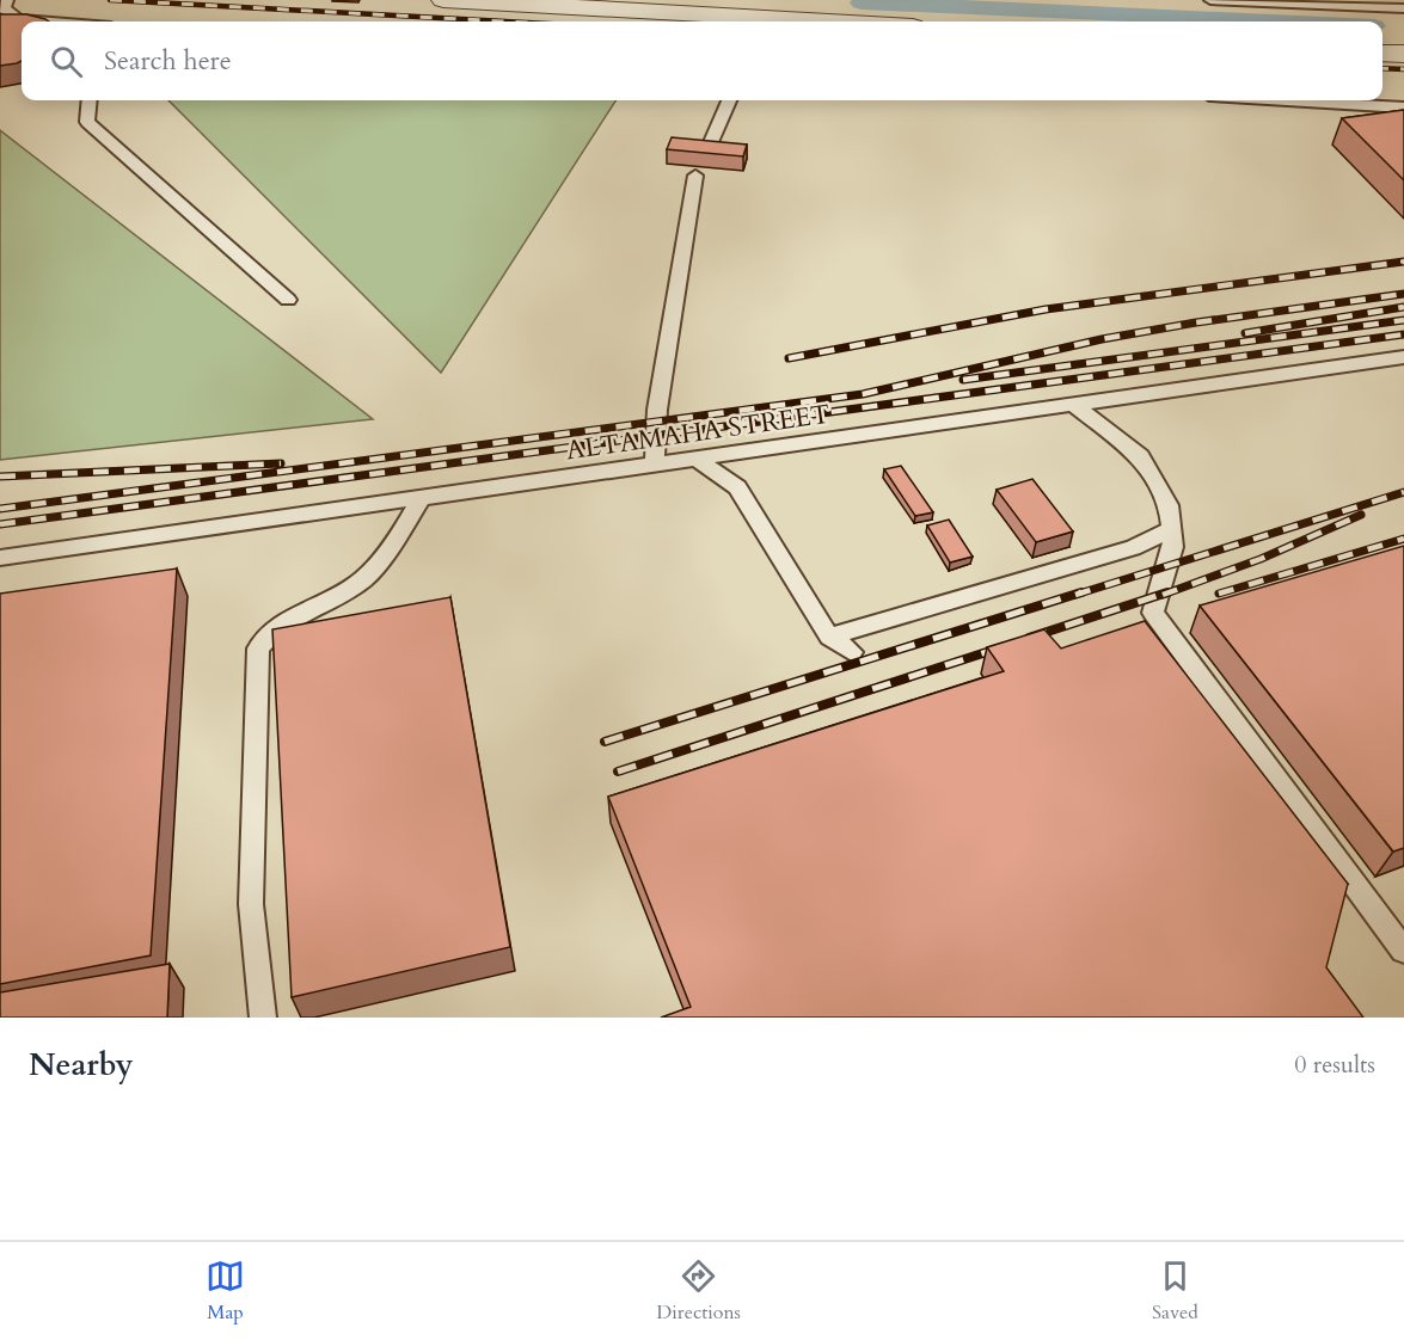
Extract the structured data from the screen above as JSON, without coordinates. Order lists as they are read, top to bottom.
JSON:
{
  "streets": {
    "lane": ["ALTAMAHA STREET"]
  },
  "page": {
    "search": "Search here",
    "heading": ["Nearby", "0 results"],
    "nav": ["Map", "Directions", "Saved"]
  }
}
